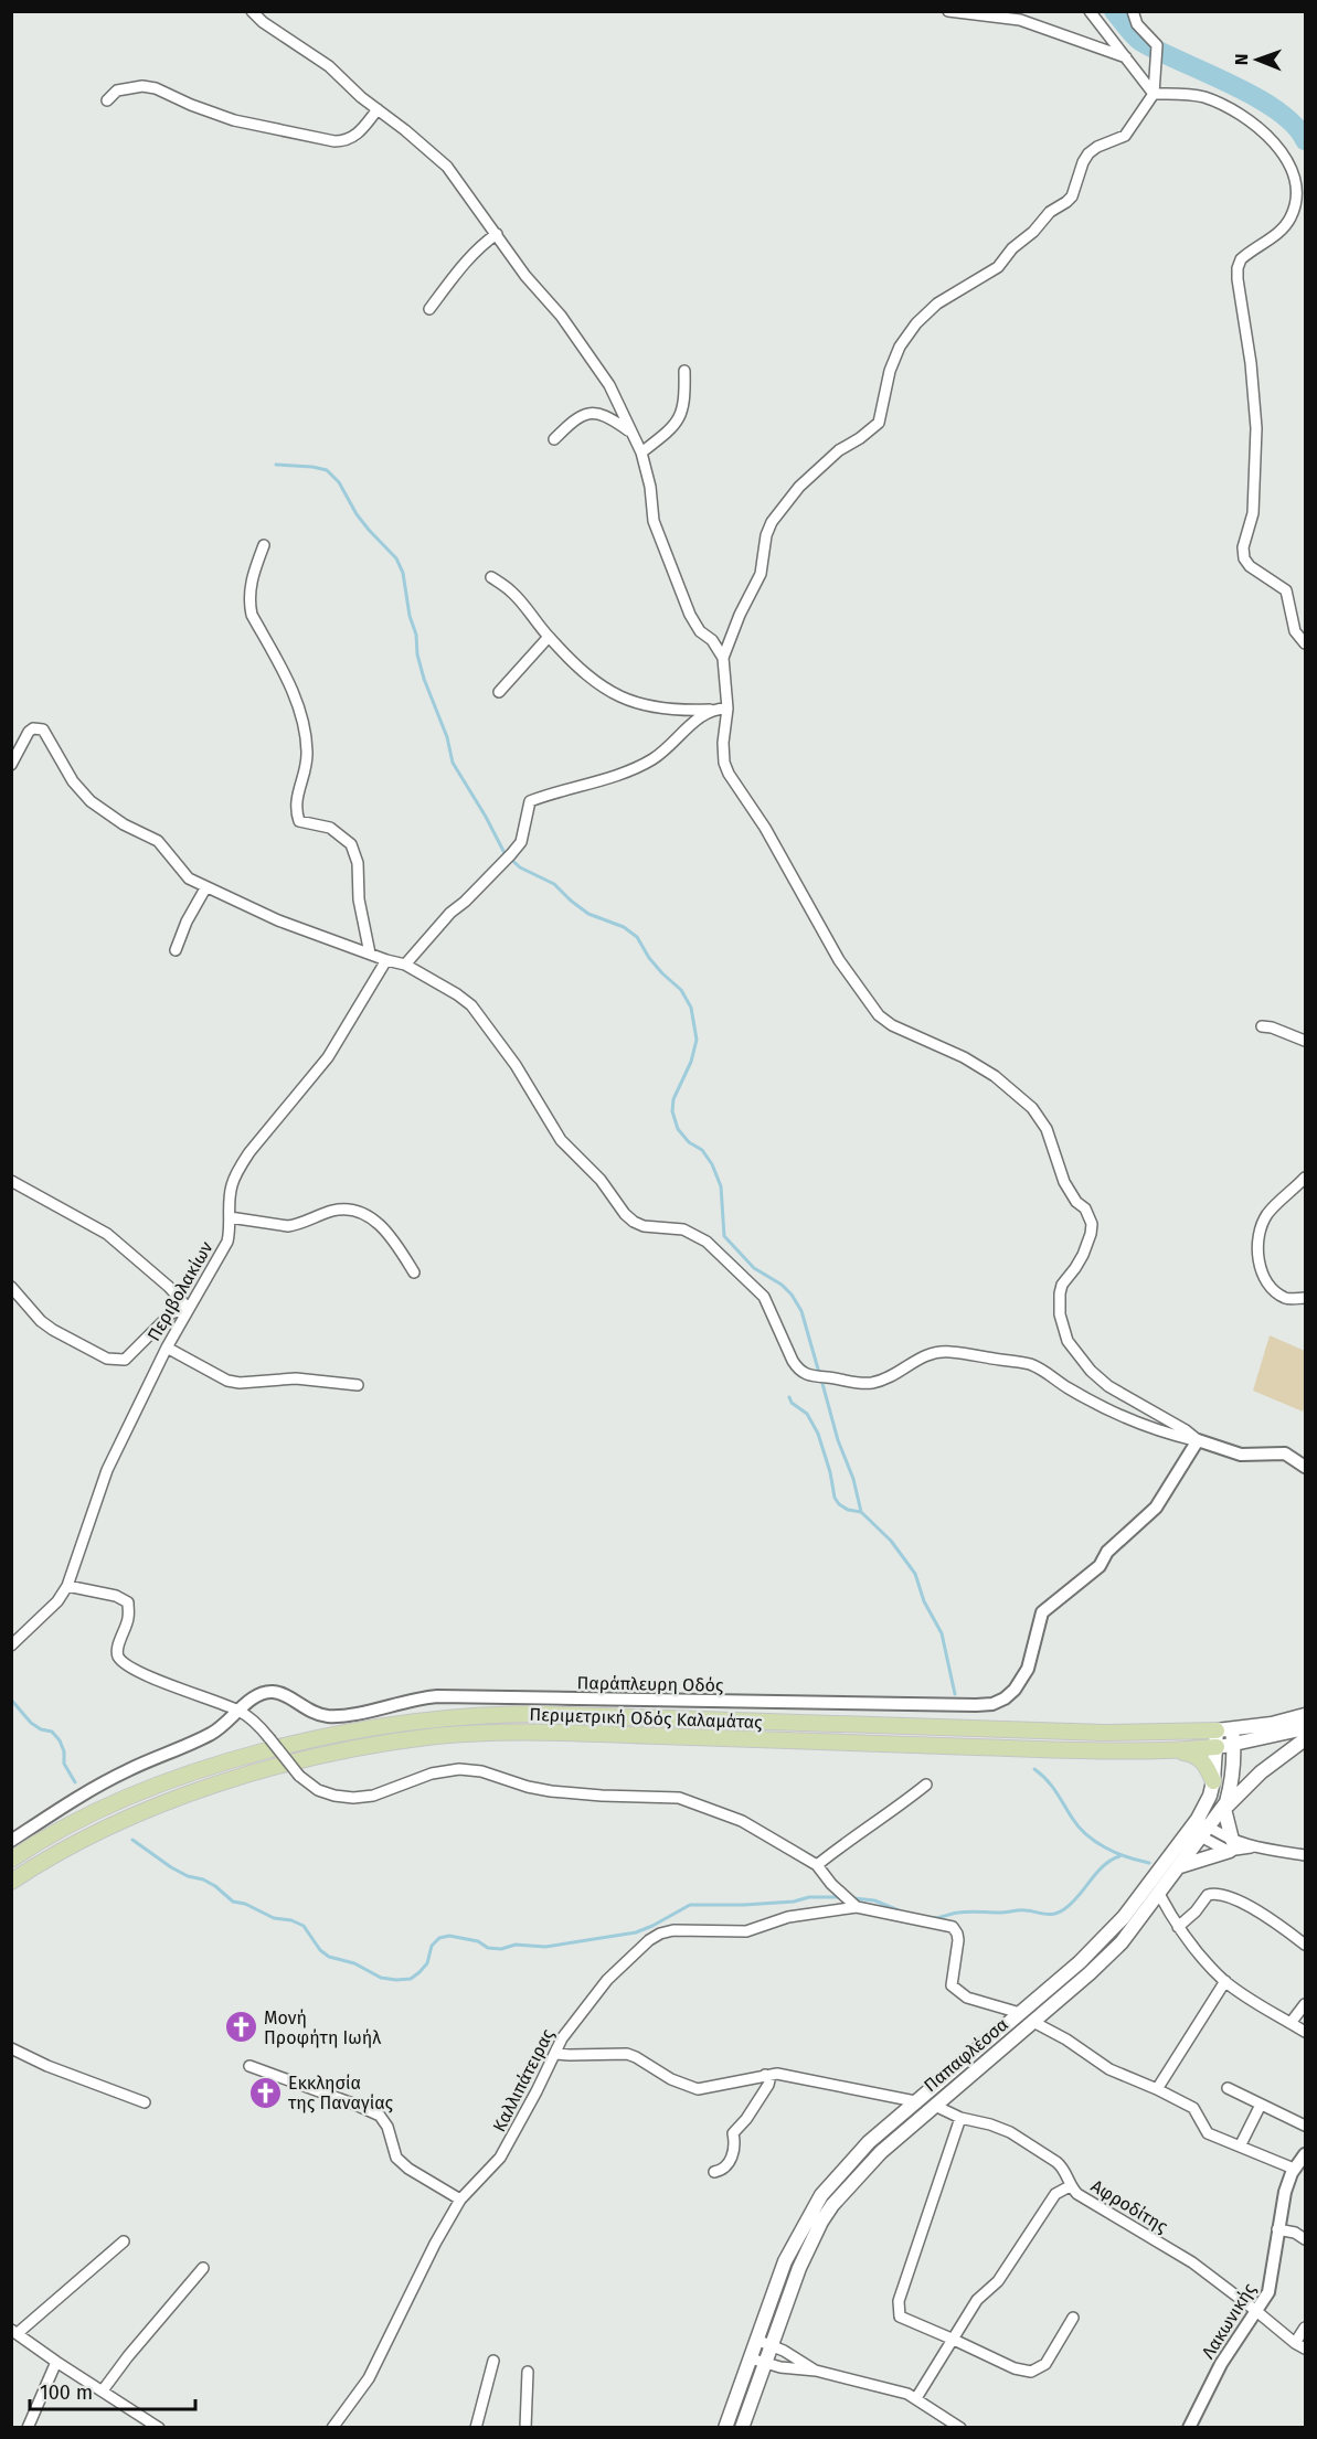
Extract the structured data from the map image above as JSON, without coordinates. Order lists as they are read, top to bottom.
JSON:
{
  "streets": {
    "main road": ["Περιμετρική Οδός Καλαμάτας", "Παπαφλέσσα"],
    "street": [
      "Περιβολακίων",
      "Παράπλευρη Οδός",
      "Καλλιπάτειρας",
      "Αφροδίτης",
      "Λακωνικής"
    ]
  },
  "crossings": [
    ["Περιμετρική Οδός Καλαμάτας", "Παπαφλέσσα"],
    ["Παπαφλέσσα", "Αφροδίτης"],
    ["Αφροδίτης", "Λακωνικής"]
  ],
  "places": {
    "church": ["Μονή Προφήτη Ιωήλ", "Εκκλησία της Παναγίας"]
  },
  "scale_bar": "100 m",
  "north": "left"
}
